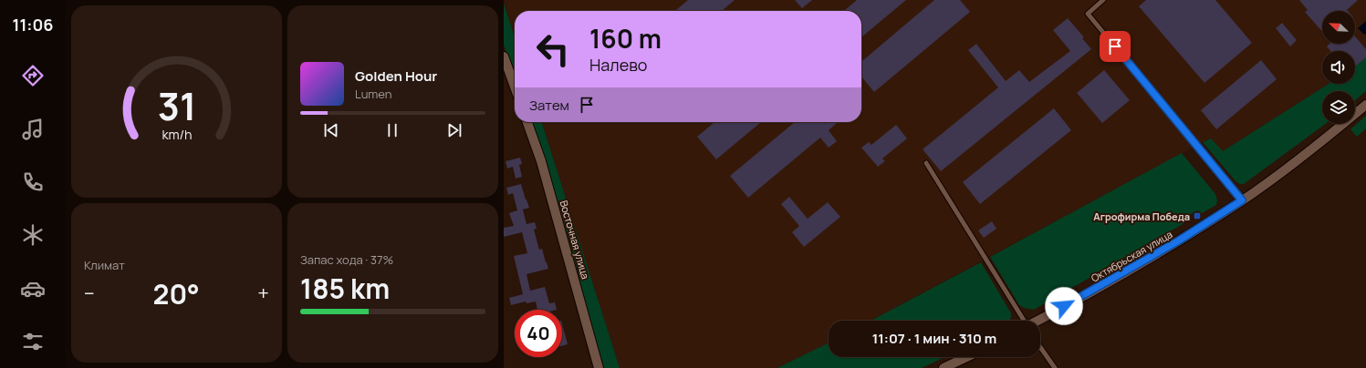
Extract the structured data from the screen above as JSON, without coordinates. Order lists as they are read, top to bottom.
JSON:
{
  "streets": {
    "street": ["Восточная улица", "Октябрьская улица"]
  },
  "places": {
    "transit": ["Агрофирма Победа"]
  },
  "north": "top left",
  "page": {
    "tabs": "11:06",
    "turn": ["160 m", "Налево"],
    "song": ["Golden Hour", "Lumen"],
    "then": "Затем",
    "tile": [
      "Климат",
      ["Запас хода · 37%", "185 km"]
    ],
    "heat": ["−", "20°", "+"],
    "limit": "40",
    "trip": "11:07 · 1 мин · 310 m",
    "gauge": ["31", "km/h"]
  }
}
